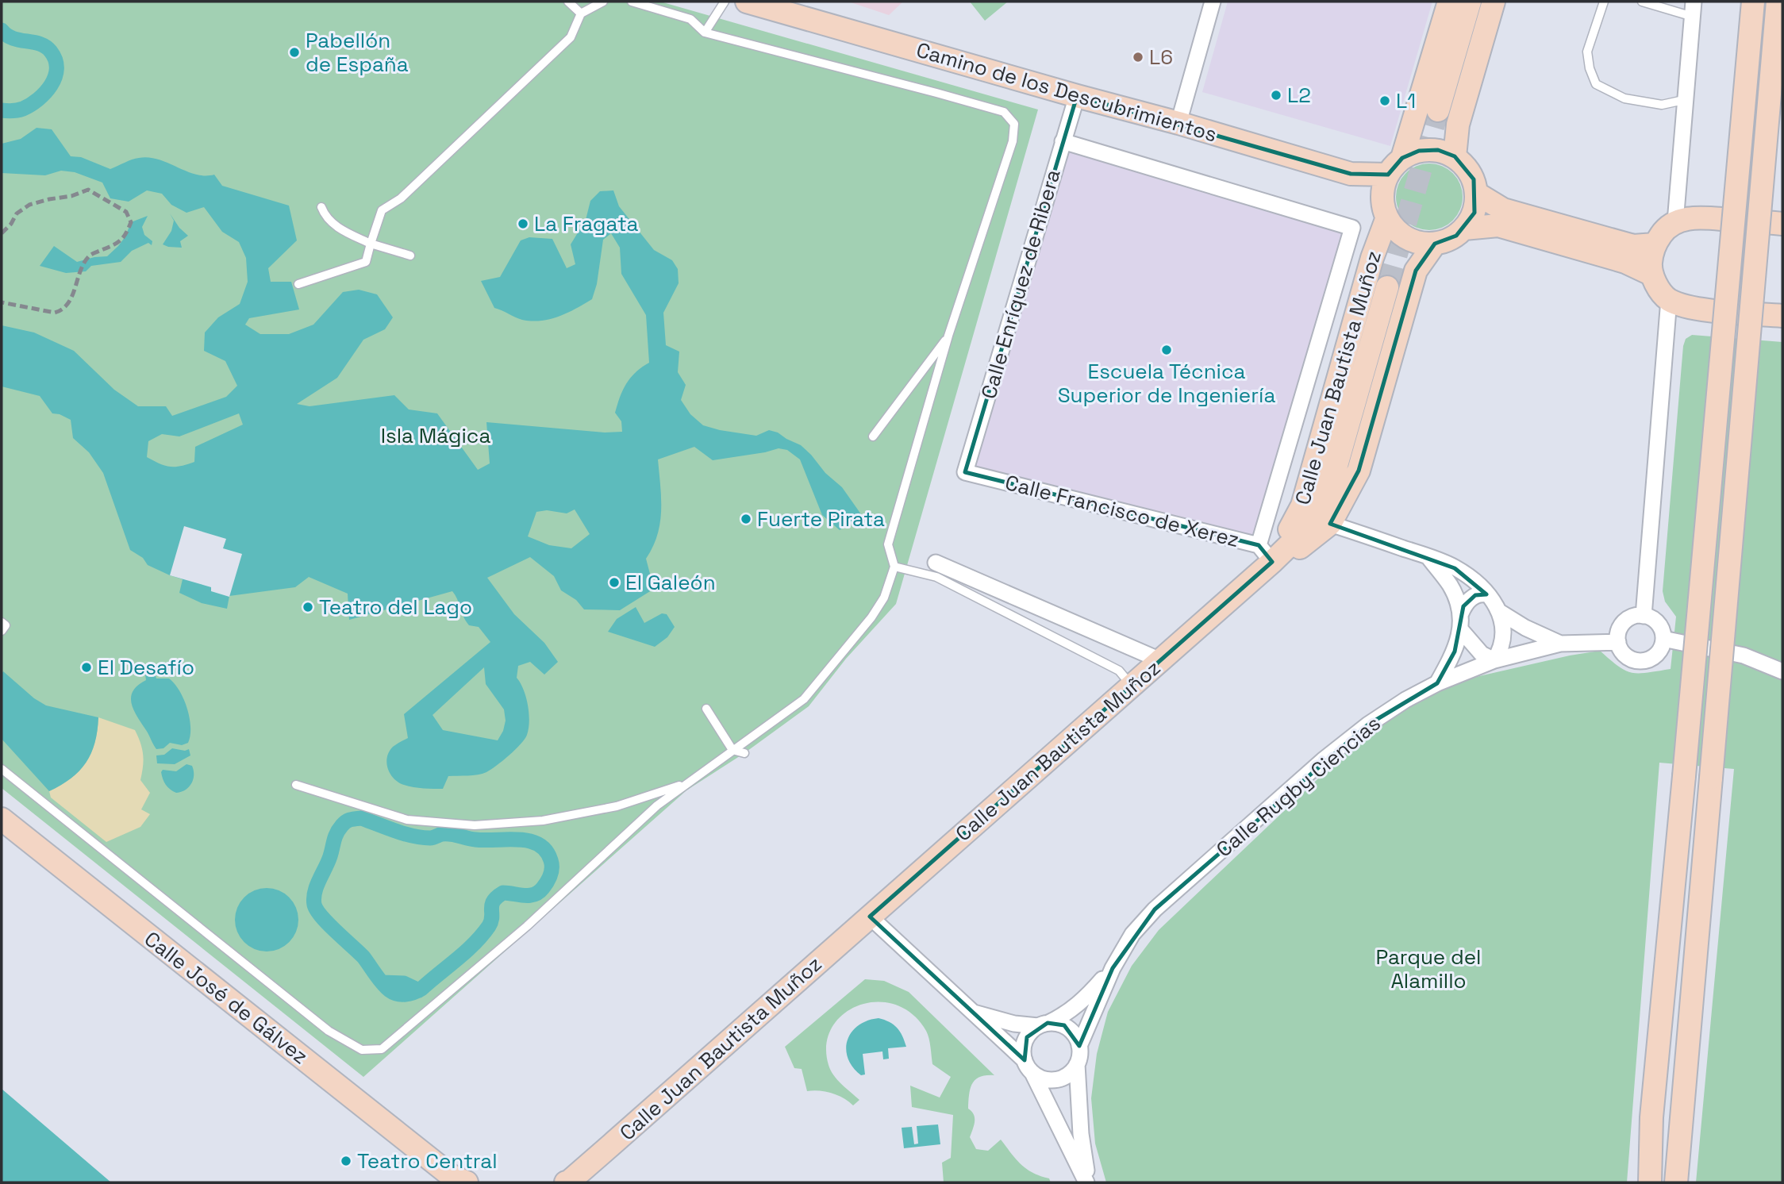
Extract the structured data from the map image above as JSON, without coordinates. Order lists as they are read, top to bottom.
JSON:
{
  "streets": {
    "street": [
      "Camino de los Descubrimientos",
      "Calle Enríquez de Ribera",
      "Calle Juan Bautista Muñoz",
      "Calle Francisco de Xerez",
      "Calle Rugby Ciencias",
      "Calle José de Gálvez"
    ]
  },
  "crossings": [
    ["Camino de los Descubrimientos", "Calle Enríquez de Ribera"],
    ["Camino de los Descubrimientos", "Calle Juan Bautista Muñoz"],
    ["Calle Enríquez de Ribera", "Calle Francisco de Xerez"],
    ["Calle Juan Bautista Muñoz", "Calle Francisco de Xerez"]
  ],
  "parks": ["Isla Mágica", "Parque del Alamillo"],
  "places": [
    "Pabellón de España",
    "L6",
    "L2",
    "L1",
    "La Fragata",
    "Escuela Técnica Superior de Ingeniería",
    "Fuerte Pirata",
    "El Galeón",
    "Teatro del Lago",
    "El Desafío",
    "Teatro Central"
  ]
}
